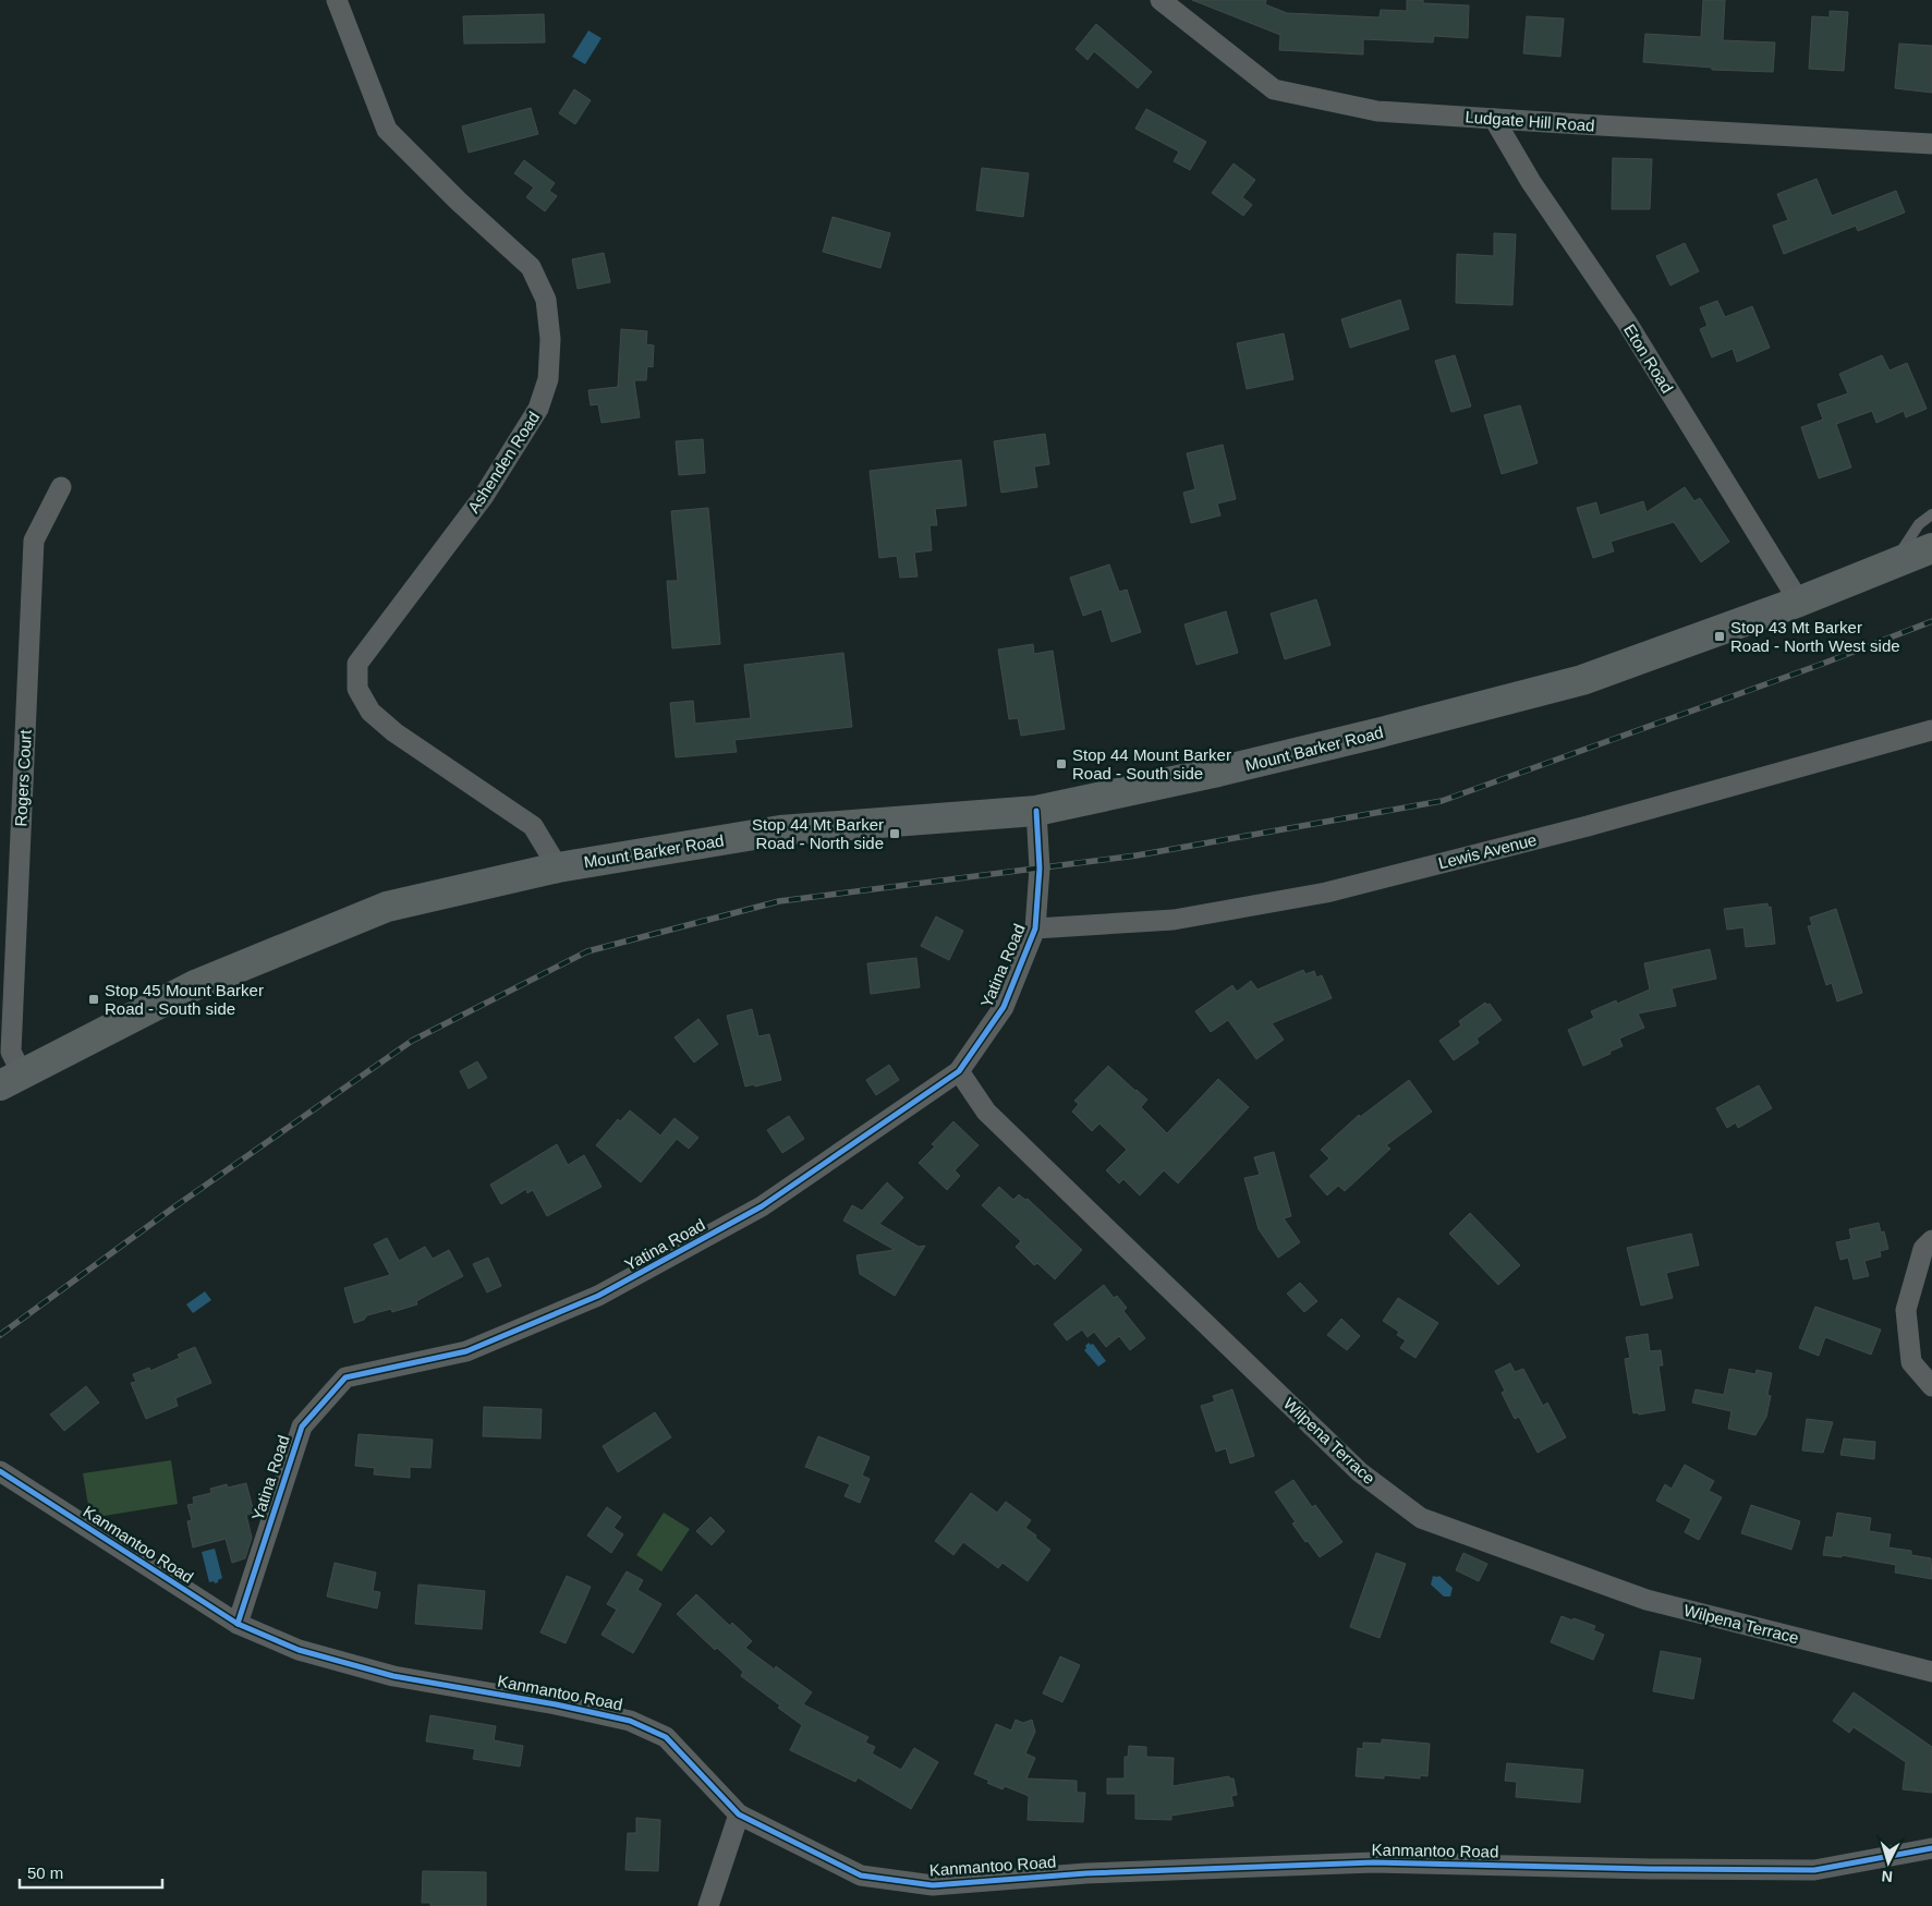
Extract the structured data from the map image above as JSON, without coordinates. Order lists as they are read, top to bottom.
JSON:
{
  "streets": {
    "main road": ["Mount Barker Road"],
    "street": [
      "Ludgate Hill Road",
      "Eton Road",
      "Ashenden Road",
      "Rogers Court",
      "Lewis Avenue",
      "Yatina Road",
      "Wilpena Terrace",
      "Kanmantoo Road"
    ]
  },
  "crossings": [
    ["Ludgate Hill Road", "Eton Road"],
    ["Eton Road", "Mount Barker Road"],
    ["Ashenden Road", "Mount Barker Road"],
    ["Mount Barker Road", "Rogers Court"],
    ["Mount Barker Road", "Yatina Road"],
    ["Lewis Avenue", "Yatina Road"],
    ["Yatina Road", "Wilpena Terrace"],
    ["Yatina Road", "Kanmantoo Road"]
  ],
  "places": {
    "transit": [
      "Stop 43 Mt Barker Road - North West side",
      "Stop 44 Mount Barker Road - South side",
      "Stop 44 Mt Barker Road - North side",
      "Stop 45 Mount Barker Road - South side"
    ]
  },
  "scale_bar": "50 m",
  "north": "bottom"
}
